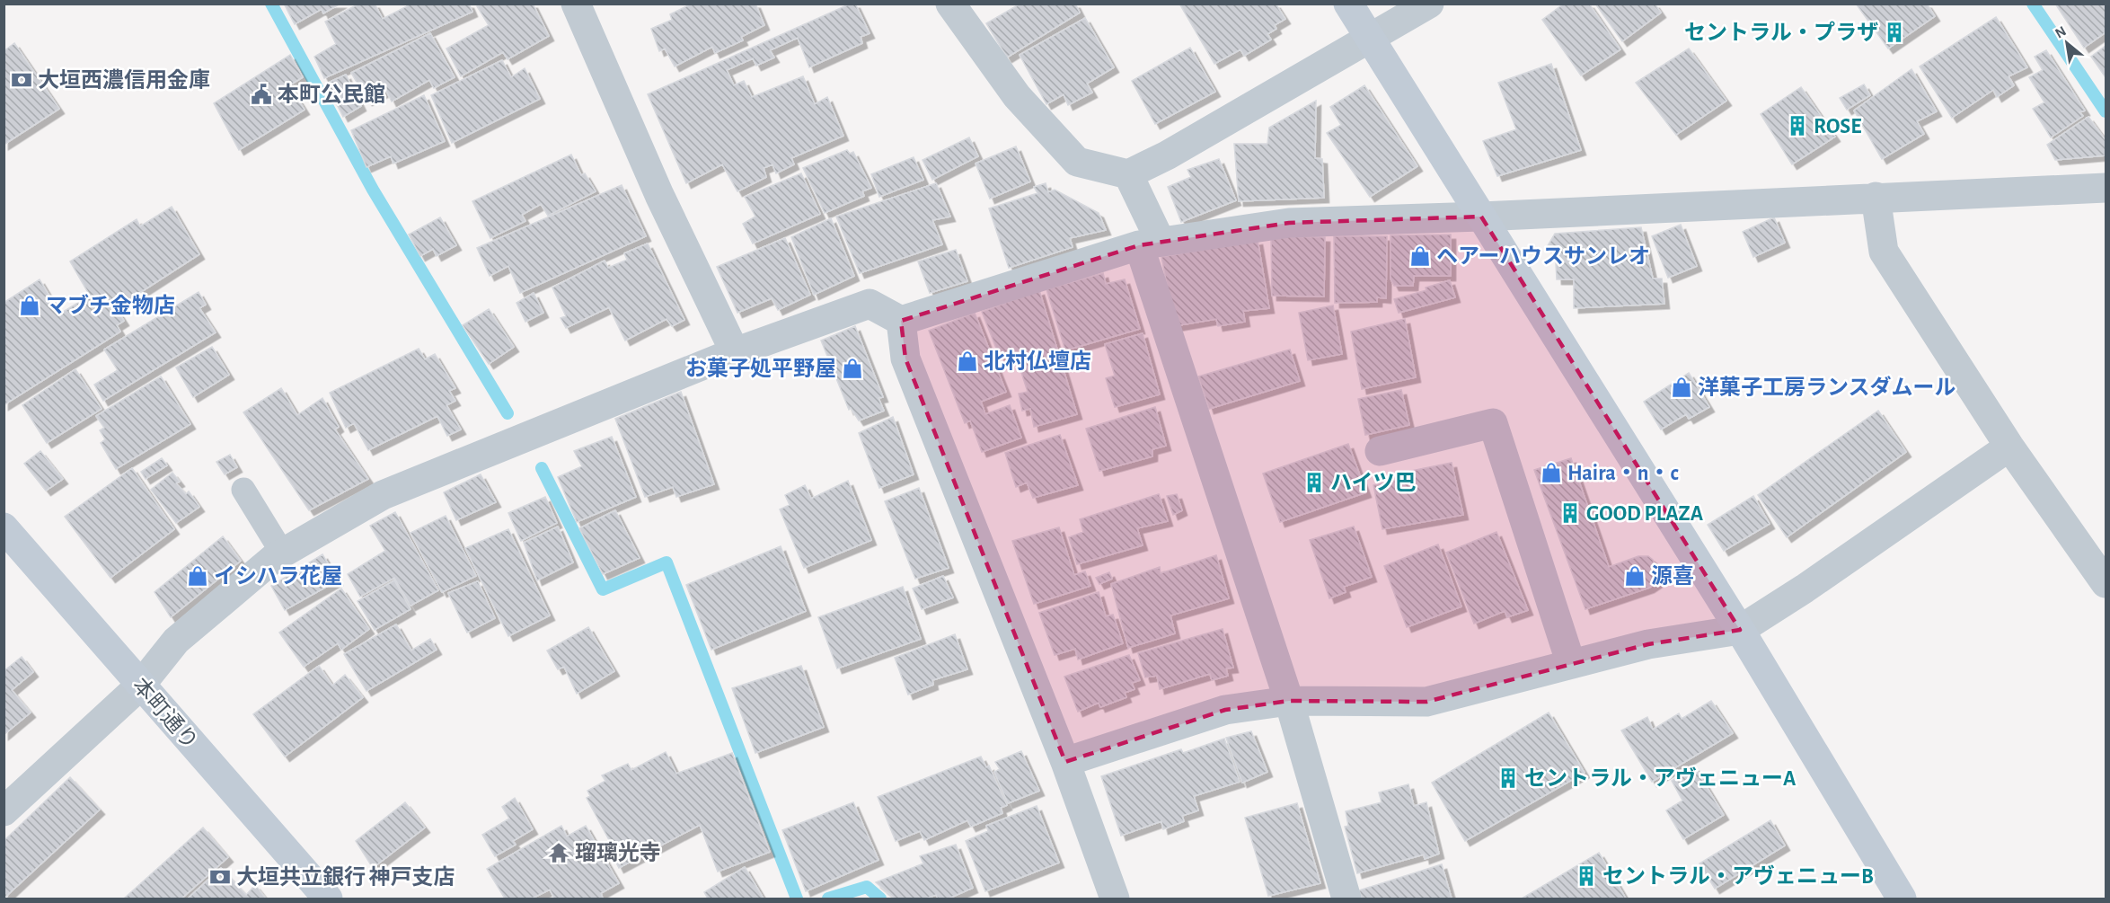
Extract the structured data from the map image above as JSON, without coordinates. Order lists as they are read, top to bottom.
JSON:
{
  "streets": {
    "street": ["本町通り"]
  },
  "places": {
    "building": [
      "セントラル・プラザ",
      "ROSE",
      "ハイツ巴",
      "GOOD PLAZA",
      "セントラル・アヴェニューA",
      "セントラル・アヴェニューB"
    ],
    "bank": ["大垣西濃信用金庫", "大垣共立銀行 神戸支店"],
    "public building": ["本町公民館"],
    "shop": [
      "ヘアーハウスサンレオ",
      "マブチ金物店",
      "北村仏壇店",
      "お菓子処平野屋",
      "洋菓子工房ランスダムール",
      "Haira・n・c",
      "イシハラ花屋",
      "源喜"
    ],
    "temple": ["瑠璃光寺"]
  },
  "north": "top left"
}
